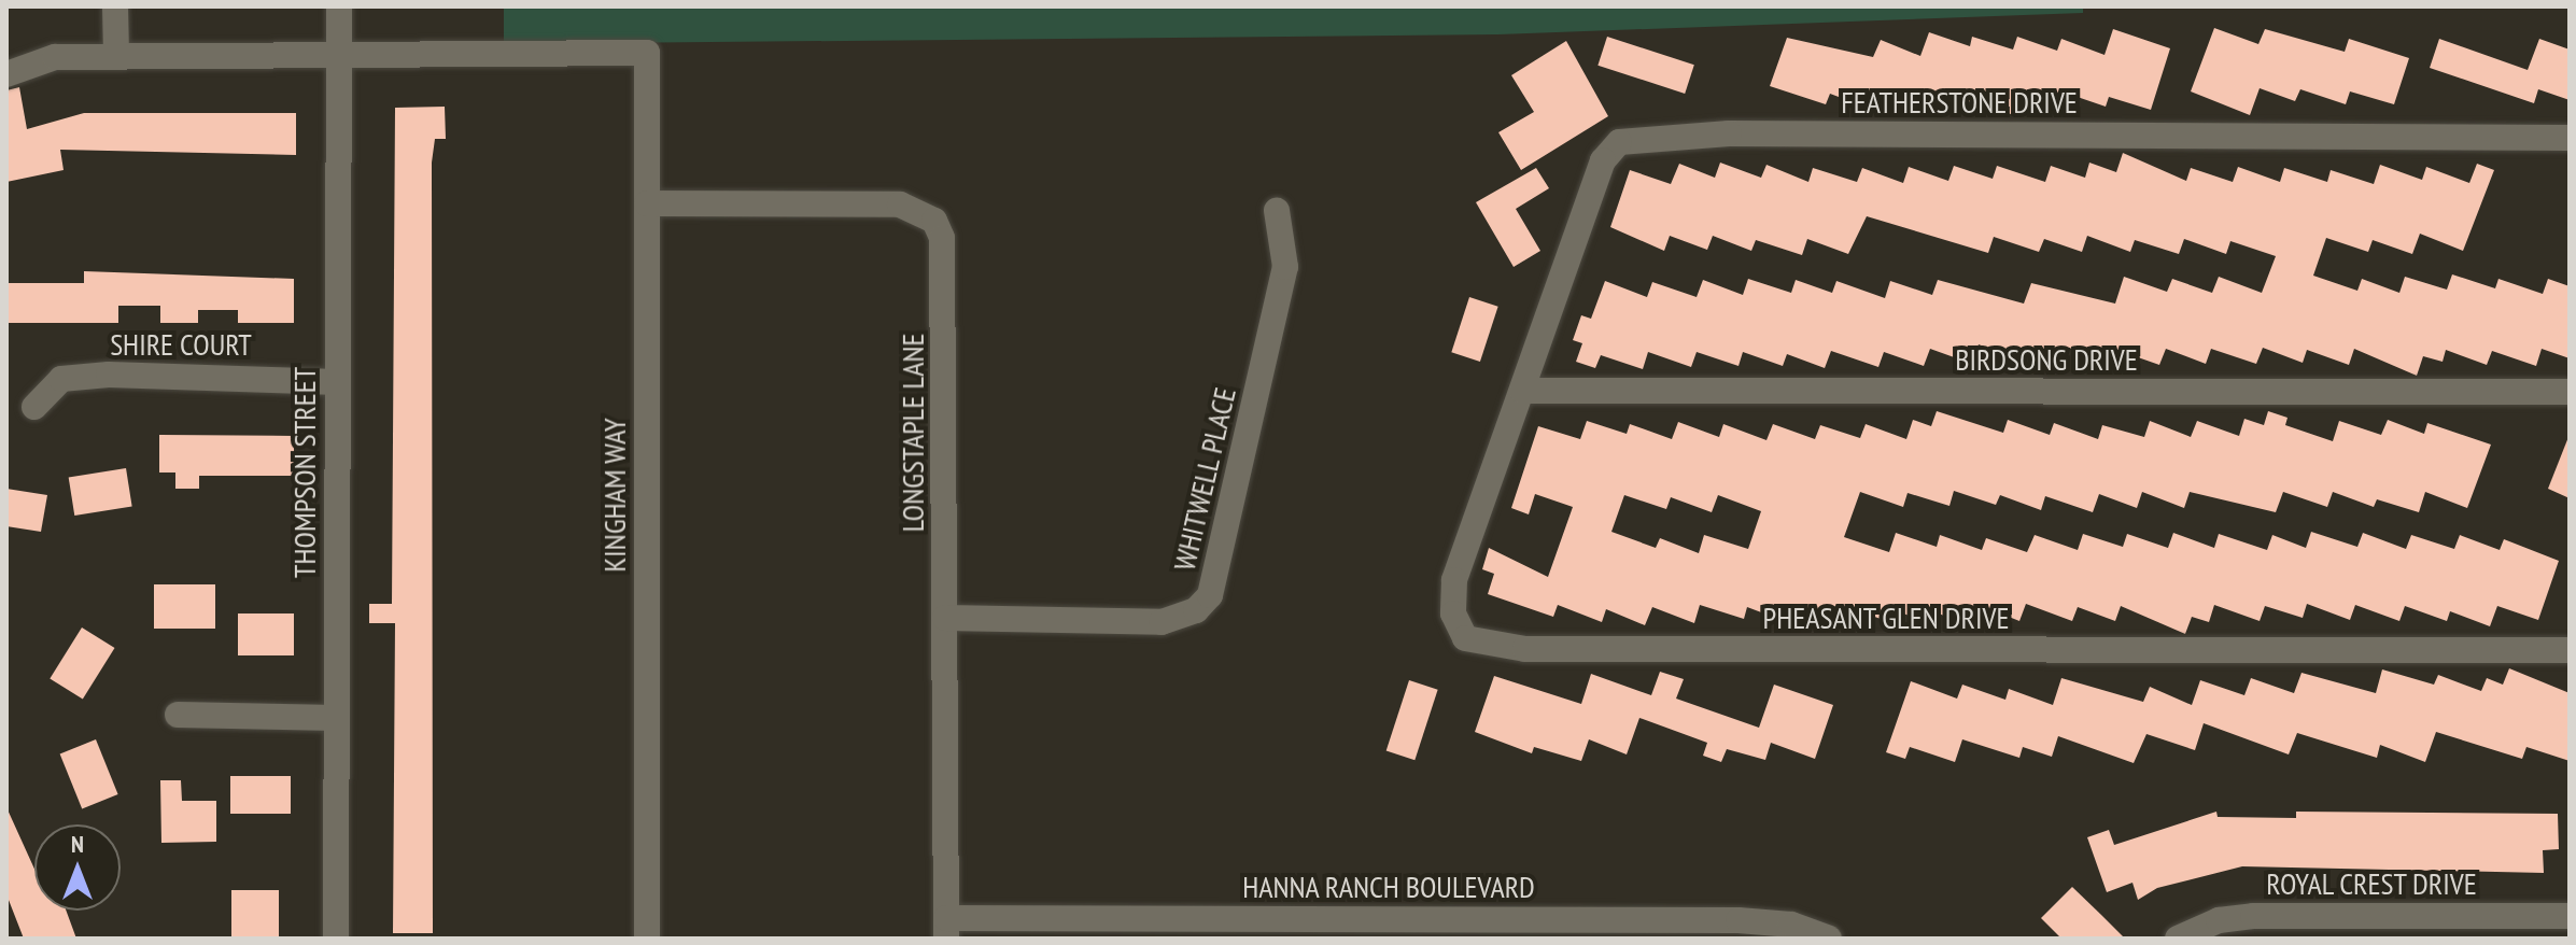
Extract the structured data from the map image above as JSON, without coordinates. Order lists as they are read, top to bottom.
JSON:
{
  "streets": {
    "street": [
      "FEATHERSTONE DRIVE",
      "SHIRE COURT",
      "BIRDSONG DRIVE",
      "LONGSTAPLE LANE",
      "THOMPSON STREET",
      "WHITWELL PLACE",
      "KINGHAM WAY",
      "PHEASANT GLEN DRIVE",
      "ROYAL CREST DRIVE",
      "HANNA RANCH BOULEVARD"
    ]
  },
  "crossings": [
    ["FEATHERSTONE DRIVE", "BIRDSONG DRIVE"],
    ["FEATHERSTONE DRIVE", "PHEASANT GLEN DRIVE"],
    ["SHIRE COURT", "THOMPSON STREET"],
    ["BIRDSONG DRIVE", "PHEASANT GLEN DRIVE"],
    ["LONGSTAPLE LANE", "WHITWELL PLACE"],
    ["LONGSTAPLE LANE", "KINGHAM WAY"],
    ["LONGSTAPLE LANE", "HANNA RANCH BOULEVARD"],
    ["THOMPSON STREET", "KINGHAM WAY"]
  ],
  "north": "top"
}
